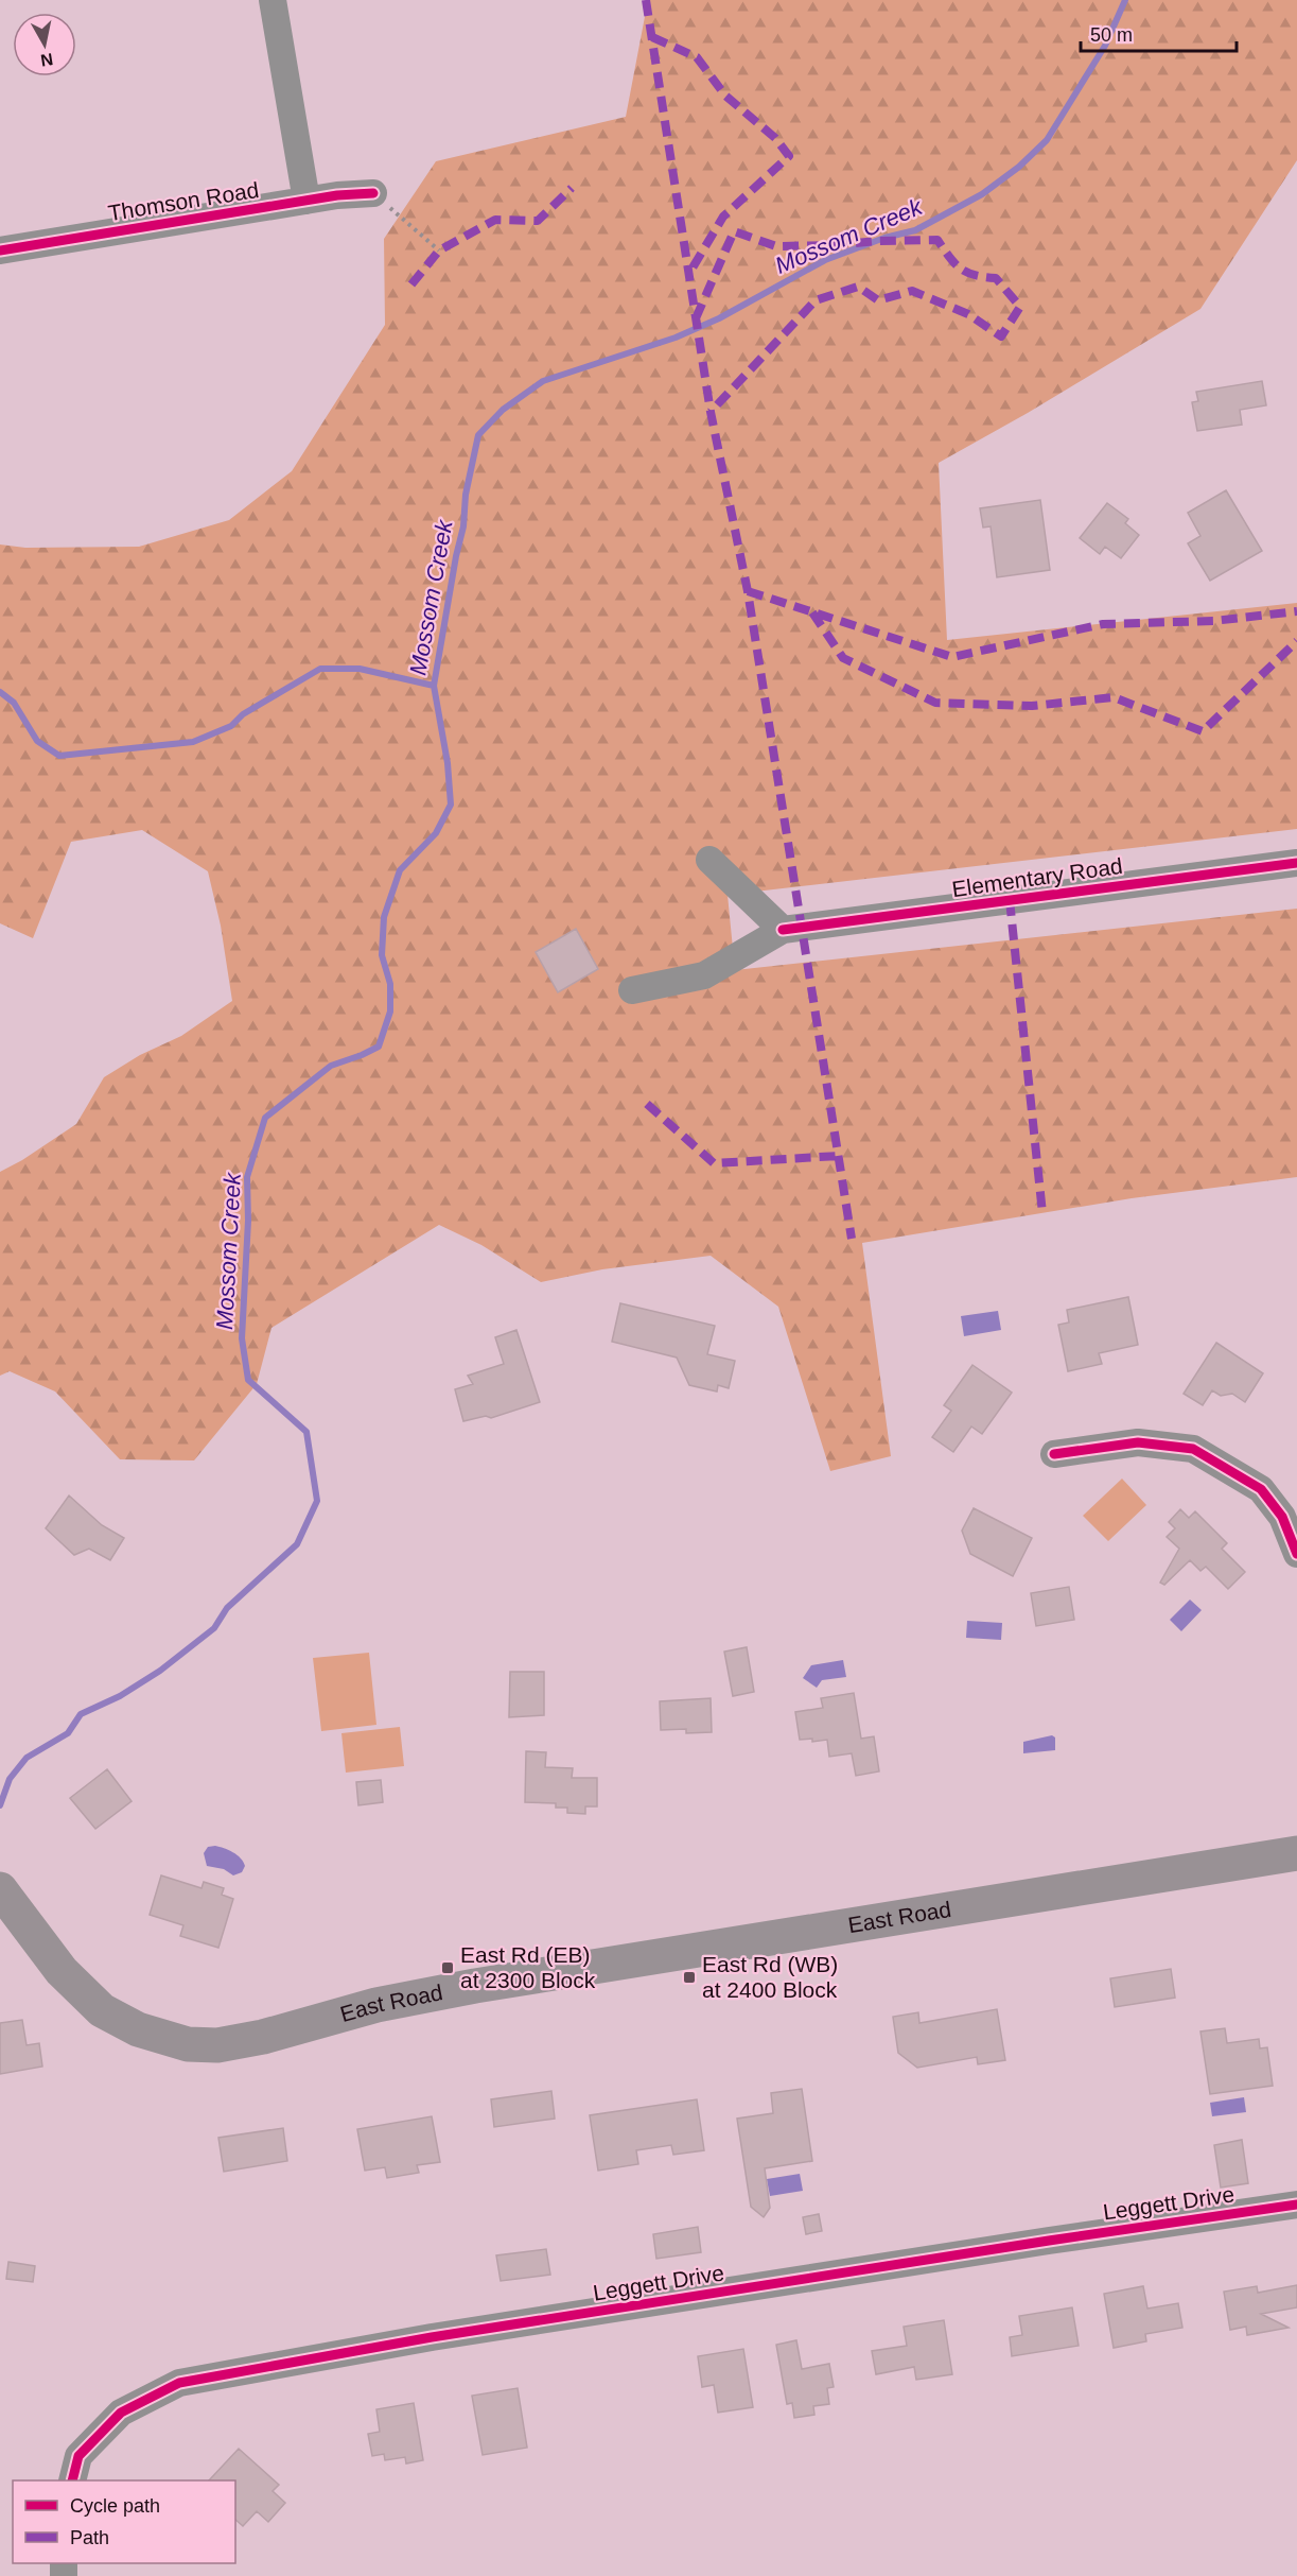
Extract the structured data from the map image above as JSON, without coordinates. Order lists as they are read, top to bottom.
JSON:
{
  "streets": {
    "main road": ["East Road"],
    "street": ["Thomson Road", "Elementary Road", "Leggett Drive"]
  },
  "water": ["Mossom Creek"],
  "places": {
    "transit": ["East Rd (EB) at 2300 Block", "East Rd (WB) at 2400 Block"]
  },
  "legend": ["Cycle path", "Path"],
  "scale_bar": "50 m",
  "north": "bottom"
}
